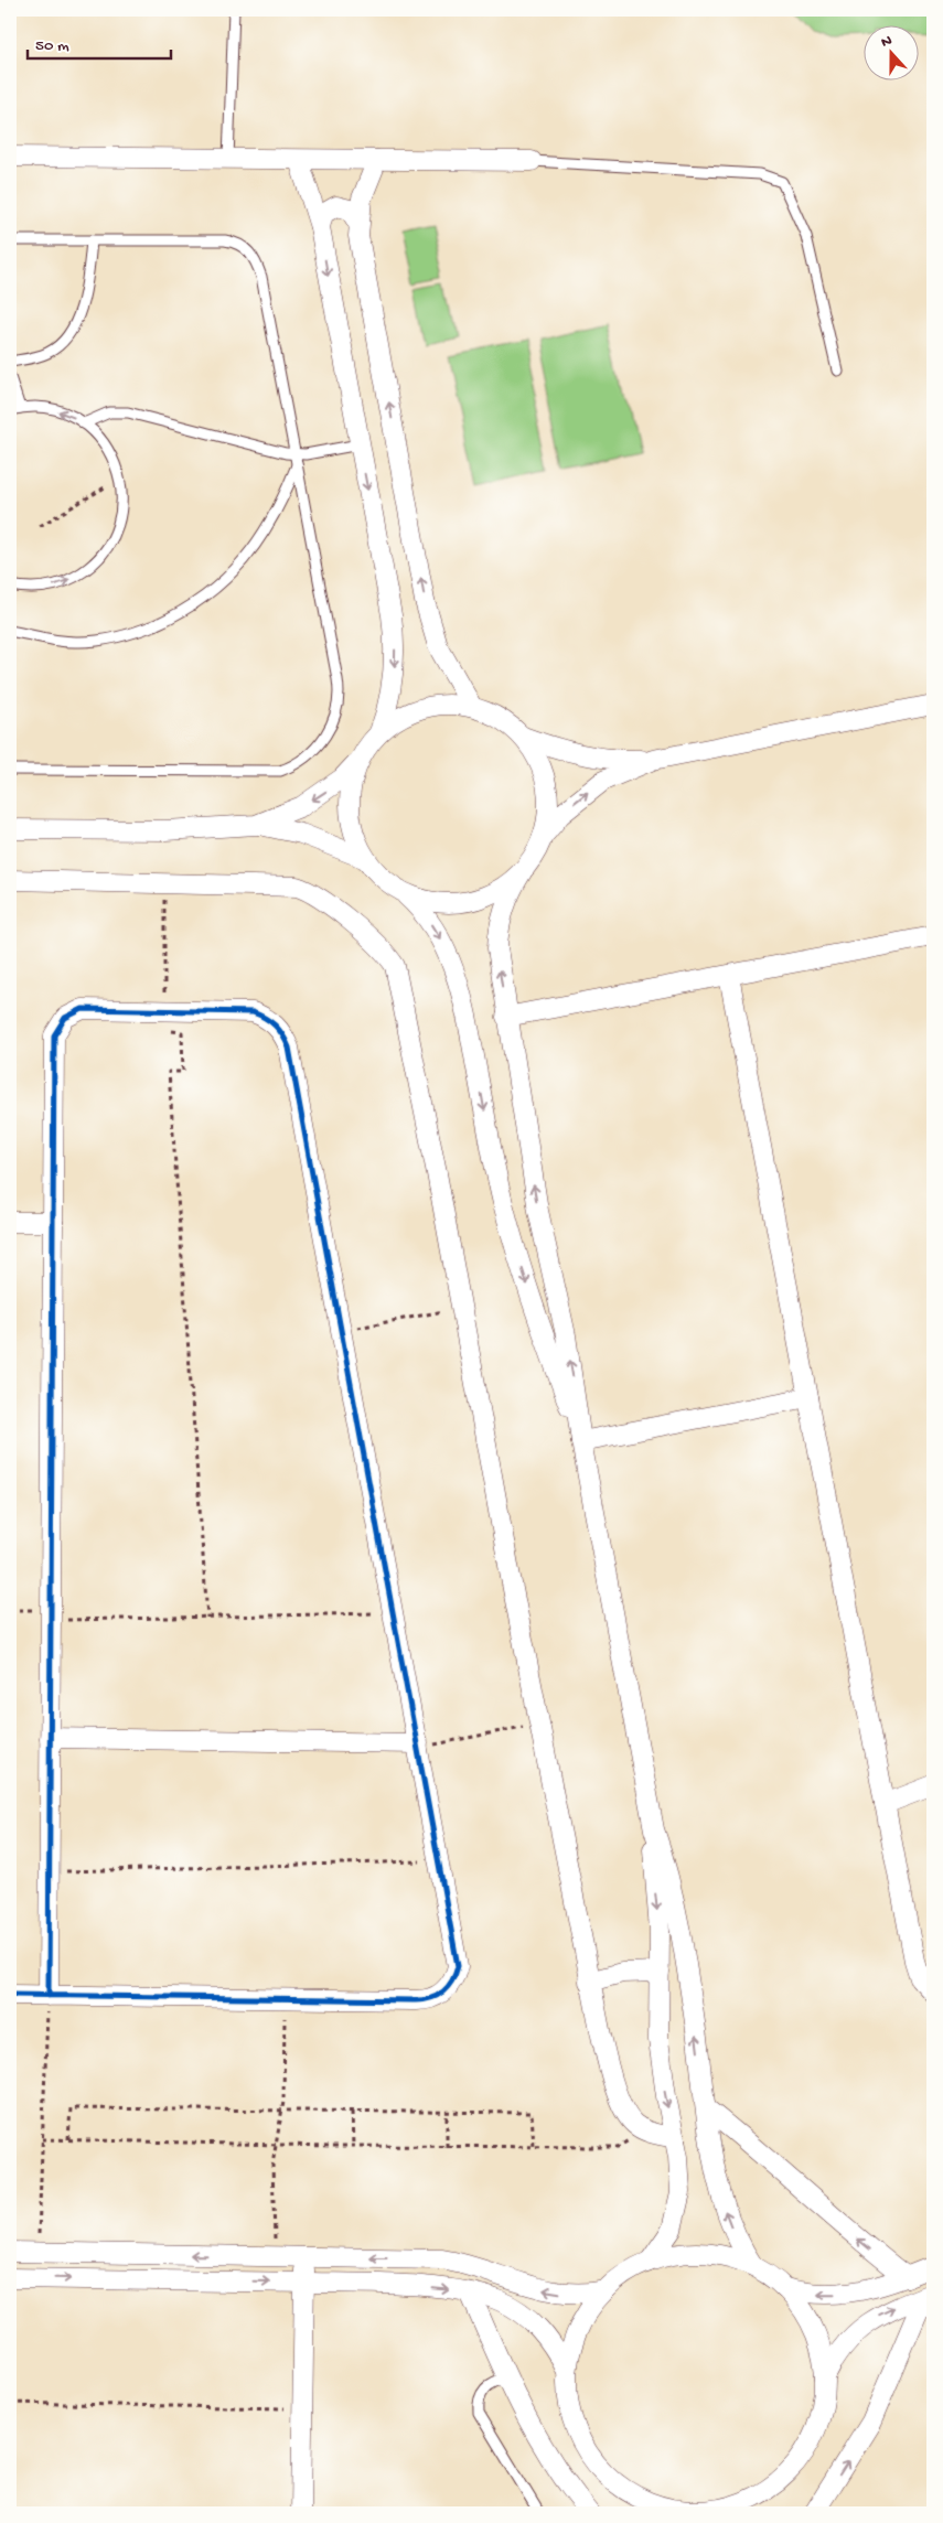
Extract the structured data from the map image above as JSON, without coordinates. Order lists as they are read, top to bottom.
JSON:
{
  "scale_bar": "50 m",
  "north": "top"
}
